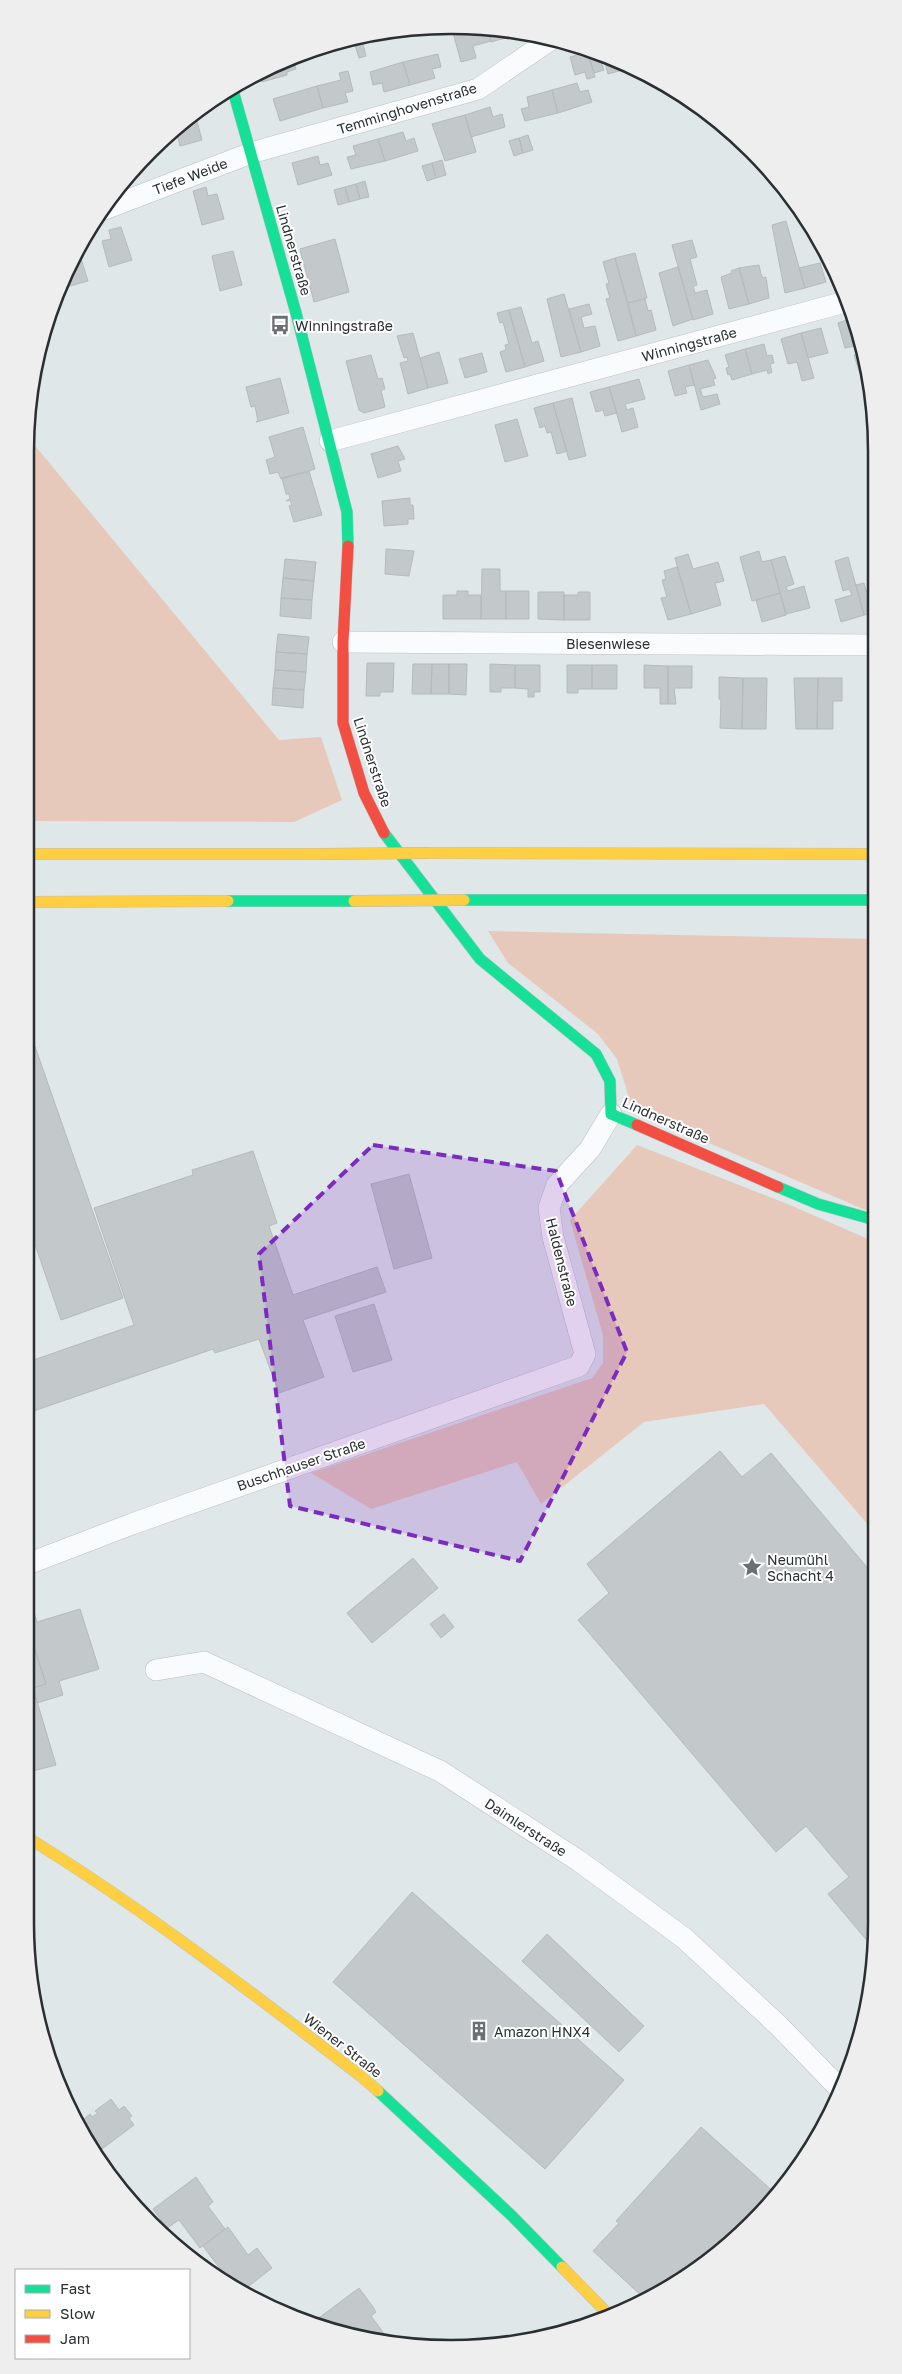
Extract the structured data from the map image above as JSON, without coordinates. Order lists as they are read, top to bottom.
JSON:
{
  "streets": {
    "main road": ["Lindnerstraße", "Wiener Straße"],
    "street": [
      "Temminghovenstraße",
      "Tiefe Weide",
      "Winningstraße",
      "Biesenwiese",
      "Haldenstraße",
      "Buschhauser Straße",
      "Daimlerstraße"
    ]
  },
  "crossings": [
    ["Temminghovenstraße", "Tiefe Weide"],
    ["Temminghovenstraße", "Lindnerstraße"],
    ["Tiefe Weide", "Lindnerstraße"],
    ["Lindnerstraße", "Winningstraße"],
    ["Lindnerstraße", "Biesenwiese"],
    ["Lindnerstraße", "Haldenstraße"],
    ["Haldenstraße", "Buschhauser Straße"]
  ],
  "places": {
    "bus stop": ["Winningstraße"],
    "place": ["Neumühl Schacht 4"],
    "building": ["Amazon HNX4"]
  },
  "legend": ["Fast", "Slow", "Jam"]
}
